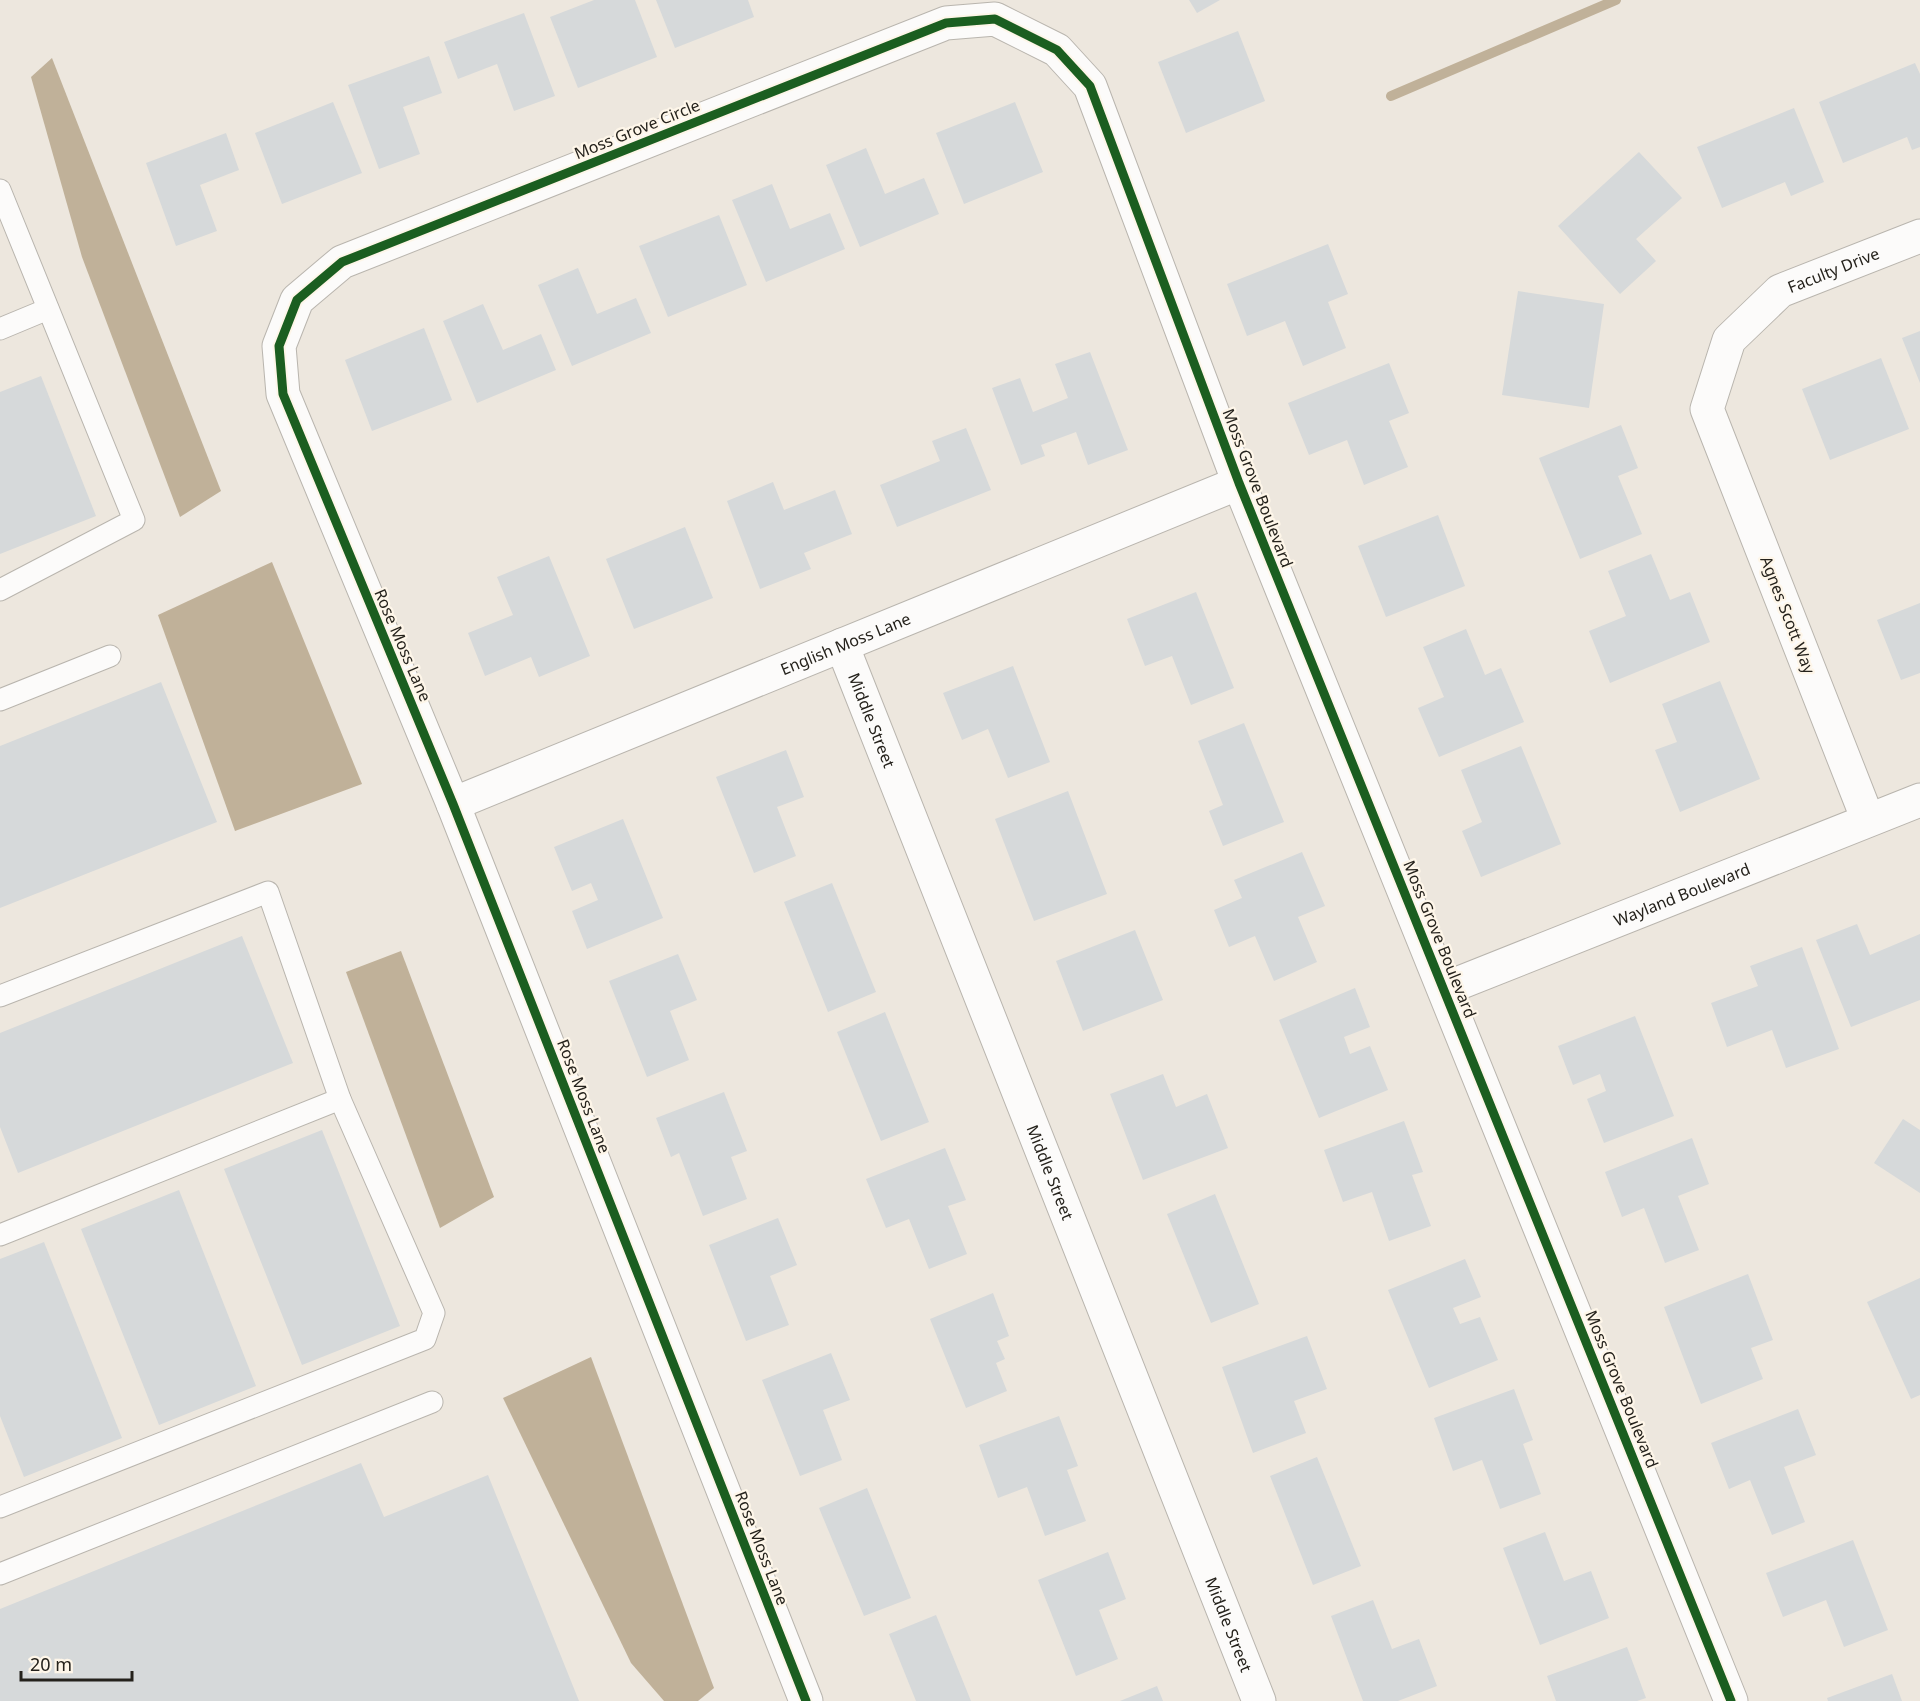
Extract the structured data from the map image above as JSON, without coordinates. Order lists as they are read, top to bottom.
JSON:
{
  "streets": {
    "street": [
      "Moss Grove Circle",
      "Faculty Drive",
      "Moss Grove Boulevard",
      "Agnes Scott Way",
      "English Moss Lane",
      "Rose Moss Lane",
      "Middle Street",
      "Wayland Boulevard"
    ]
  },
  "crossings": [
    ["Moss Grove Circle", "Moss Grove Boulevard"],
    ["Moss Grove Circle", "Rose Moss Lane"],
    ["Faculty Drive", "Agnes Scott Way"],
    ["Moss Grove Boulevard", "English Moss Lane"],
    ["Moss Grove Boulevard", "Wayland Boulevard"],
    ["Agnes Scott Way", "Wayland Boulevard"],
    ["English Moss Lane", "Rose Moss Lane"],
    ["English Moss Lane", "Middle Street"]
  ],
  "scale_bar": "20 m"
}
